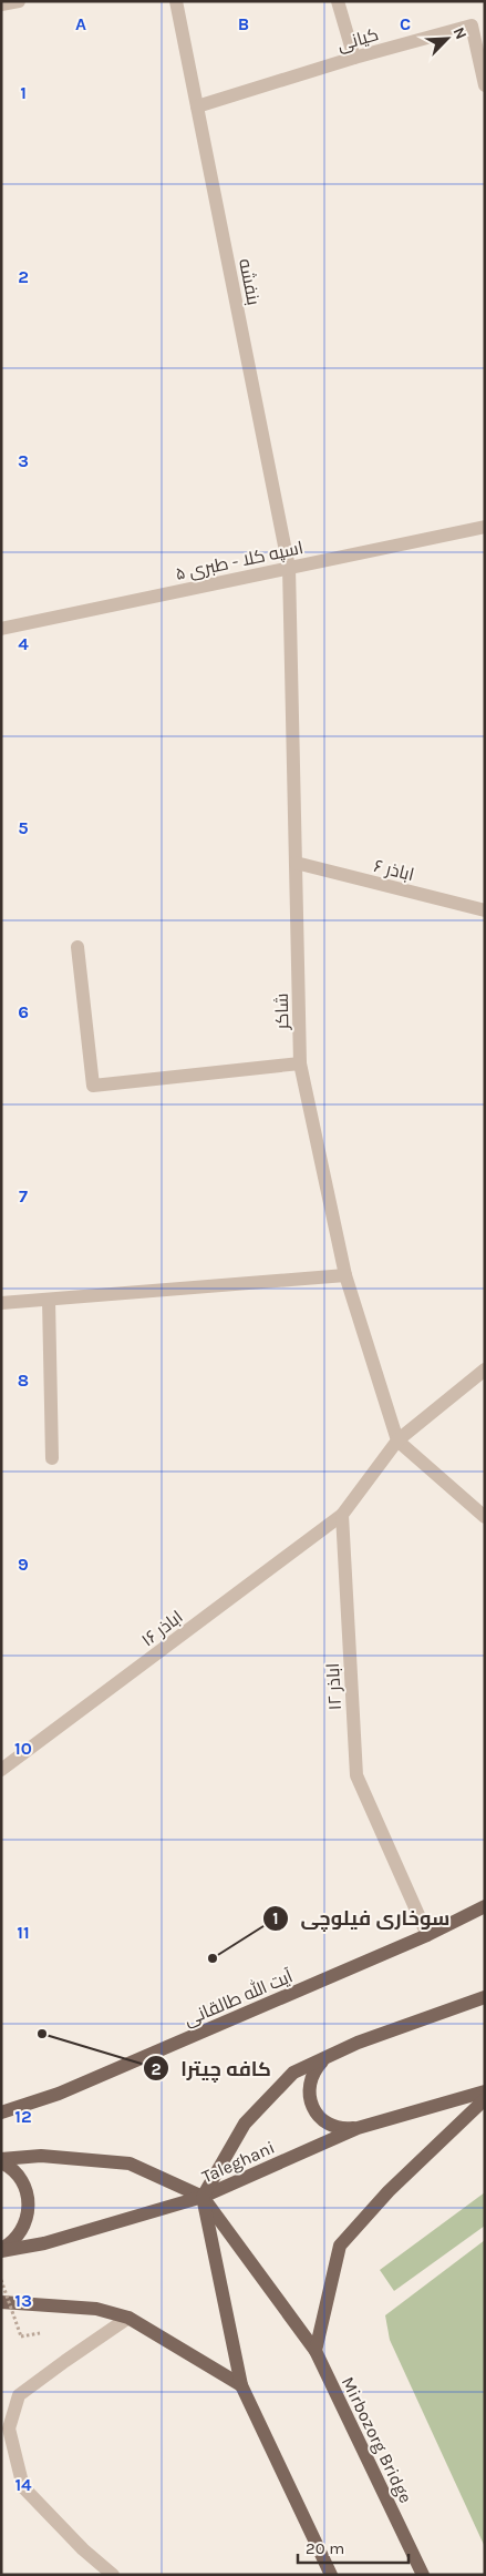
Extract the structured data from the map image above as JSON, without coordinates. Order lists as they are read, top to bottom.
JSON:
{
  "streets": {
    "main road": ["آیت الله طالقانی", "Taleghani", "Mirbozorg Bridge"],
    "street": [
      "کیانی",
      "بنفشه",
      "اسپه کلا - طبری ۵",
      "اباذر ۶",
      "شاکر",
      "اباذر ۱۶",
      "اباذر ۱۲"
    ]
  },
  "crossings": [
    ["کیانی", "بنفشه"],
    ["بنفشه", "اسپه کلا - طبری ۵"],
    ["بنفشه", "شاکر"],
    ["اسپه کلا - طبری ۵", "شاکر"],
    ["اباذر ۶", "شاکر"],
    ["اباذر ۱۶", "اباذر ۱۲"],
    ["اباذر ۱۲", "آیت الله طالقانی"],
    ["Taleghani", "Mirbozorg Bridge"]
  ],
  "places": ["سوخاری فیلوچی", "کافه چیترا"],
  "scale_bar": "20 m",
  "north": "top right",
  "grid": {
    "columns": ["A", "B", "C"],
    "rows": [
      "1",
      "2",
      "3",
      "4",
      "5",
      "6",
      "7",
      "8",
      "9",
      "10",
      "11",
      "12",
      "13",
      "14"
    ]
  }
}
